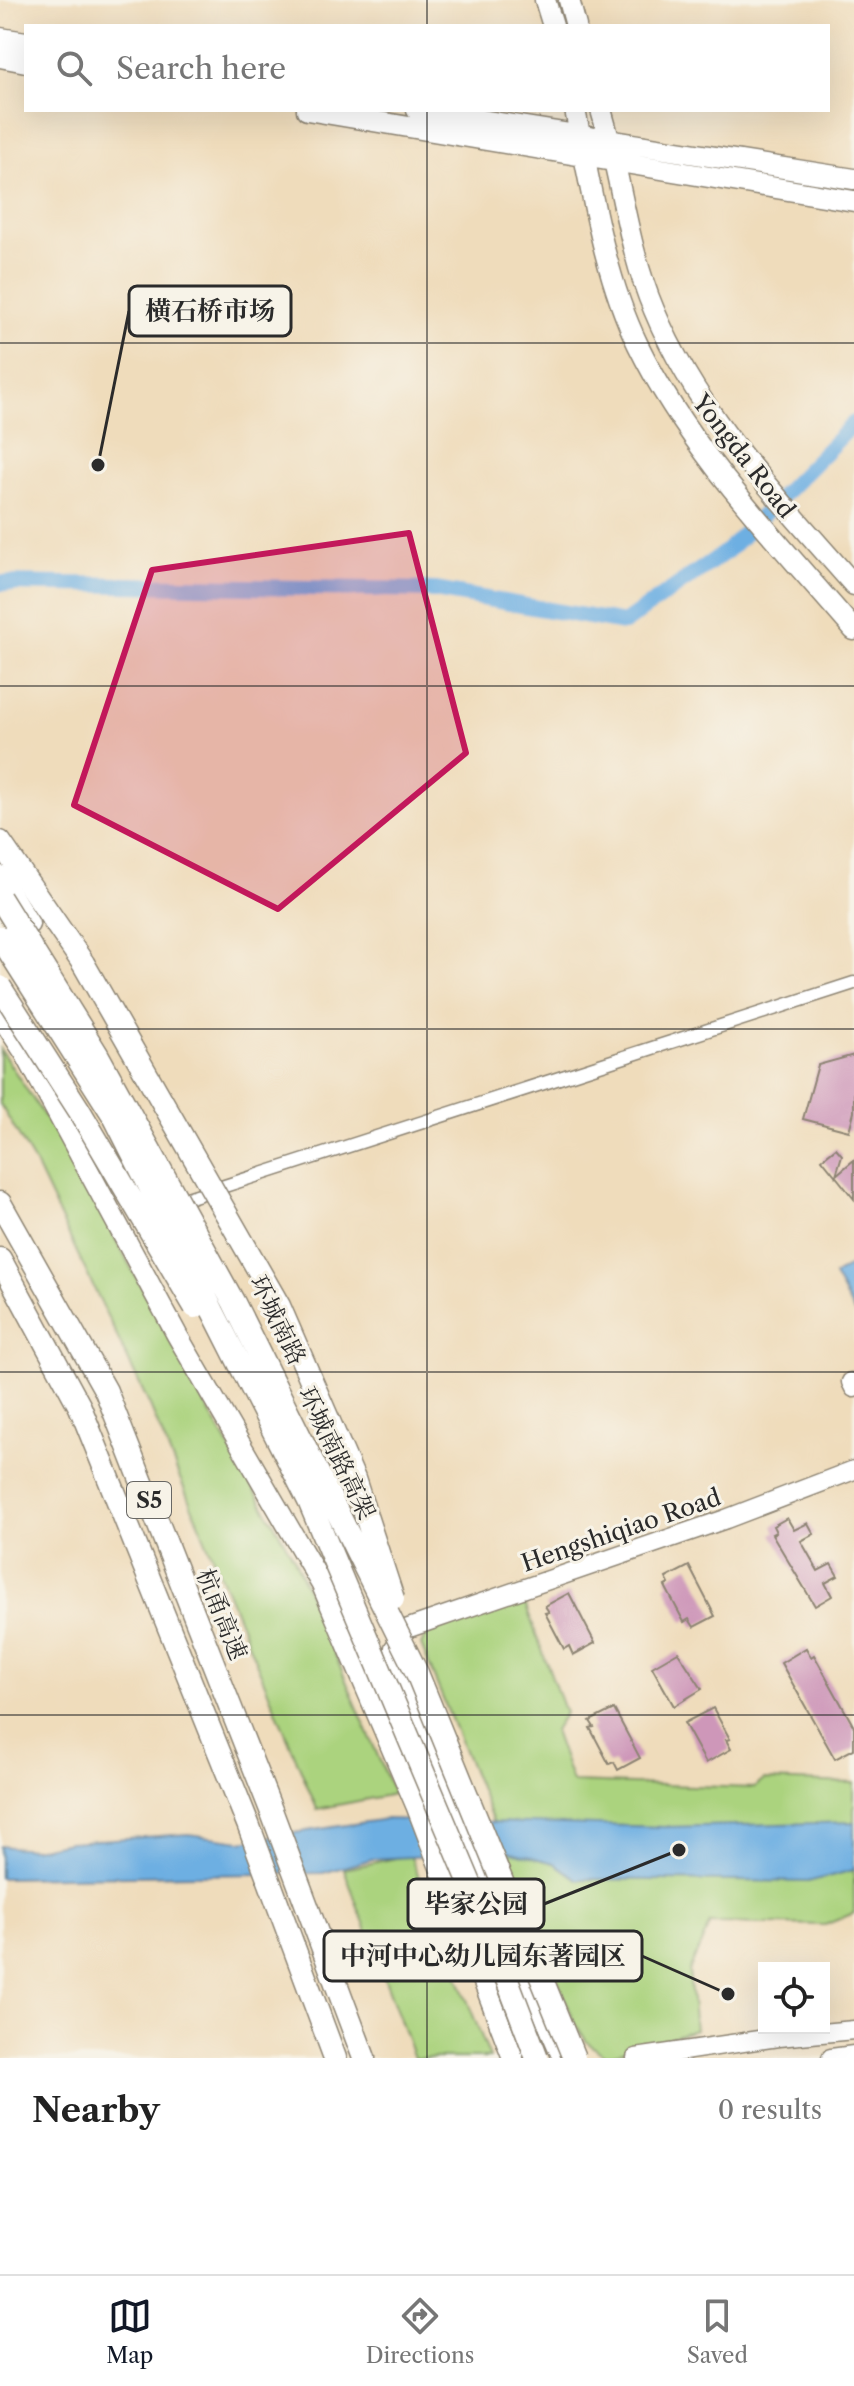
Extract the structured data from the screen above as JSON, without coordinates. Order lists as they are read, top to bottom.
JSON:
{
  "streets": {
    "highway": ["环城南路高架", "S5", "杭甬高速"],
    "main road": ["Yongda Road", "环城南路", "Hengshiqiao Road"]
  },
  "places": ["横石桥市场", "毕家公园", "中河中心幼儿园东著园区"],
  "page": {
    "search": "Search here",
    "heading": ["Nearby", "0 results"],
    "nav": ["Map", "Directions", "Saved"]
  }
}
